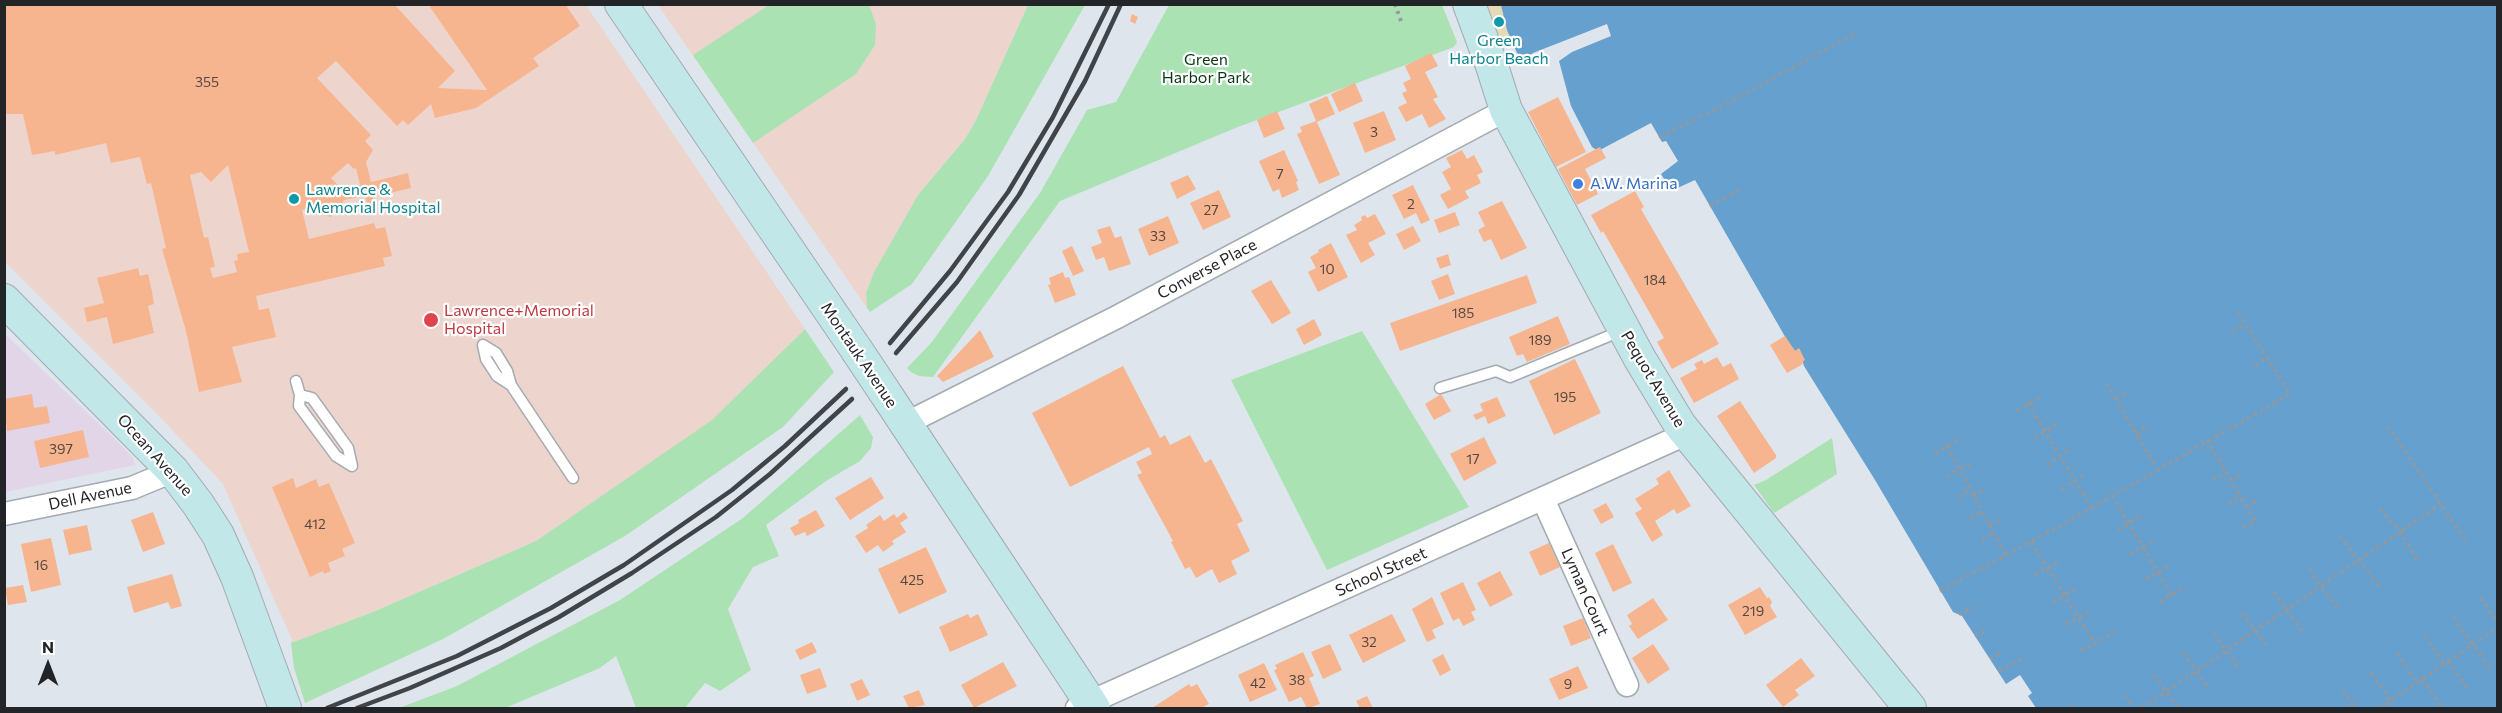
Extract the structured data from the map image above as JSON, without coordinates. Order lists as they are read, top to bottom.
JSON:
{
  "streets": {
    "street": [
      "Converse Place",
      "Montauk Avenue",
      "Pequot Avenue",
      "Ocean Avenue",
      "Dell Avenue",
      "School Street",
      "Lyman Court"
    ]
  },
  "crossings": [
    ["Converse Place", "Montauk Avenue"],
    ["Converse Place", "Pequot Avenue"],
    ["Montauk Avenue", "School Street"],
    ["Pequot Avenue", "School Street"],
    ["Ocean Avenue", "Dell Avenue"],
    ["School Street", "Lyman Court"]
  ],
  "parks": ["Green Harbor Park"],
  "places": [
    "Green Harbor Beach",
    "A.W. Marina",
    "Lawrence & Memorial Hospital",
    "Lawrence+Memorial Hospital"
  ],
  "house_numbers": [
    "355",
    "3",
    "7",
    "2",
    "27",
    "33",
    "10",
    "184",
    "185",
    "189",
    "195",
    "397",
    "17",
    "412",
    "16",
    "425",
    "219",
    "32",
    "38",
    "42",
    "9"
  ],
  "north": "top"
}
